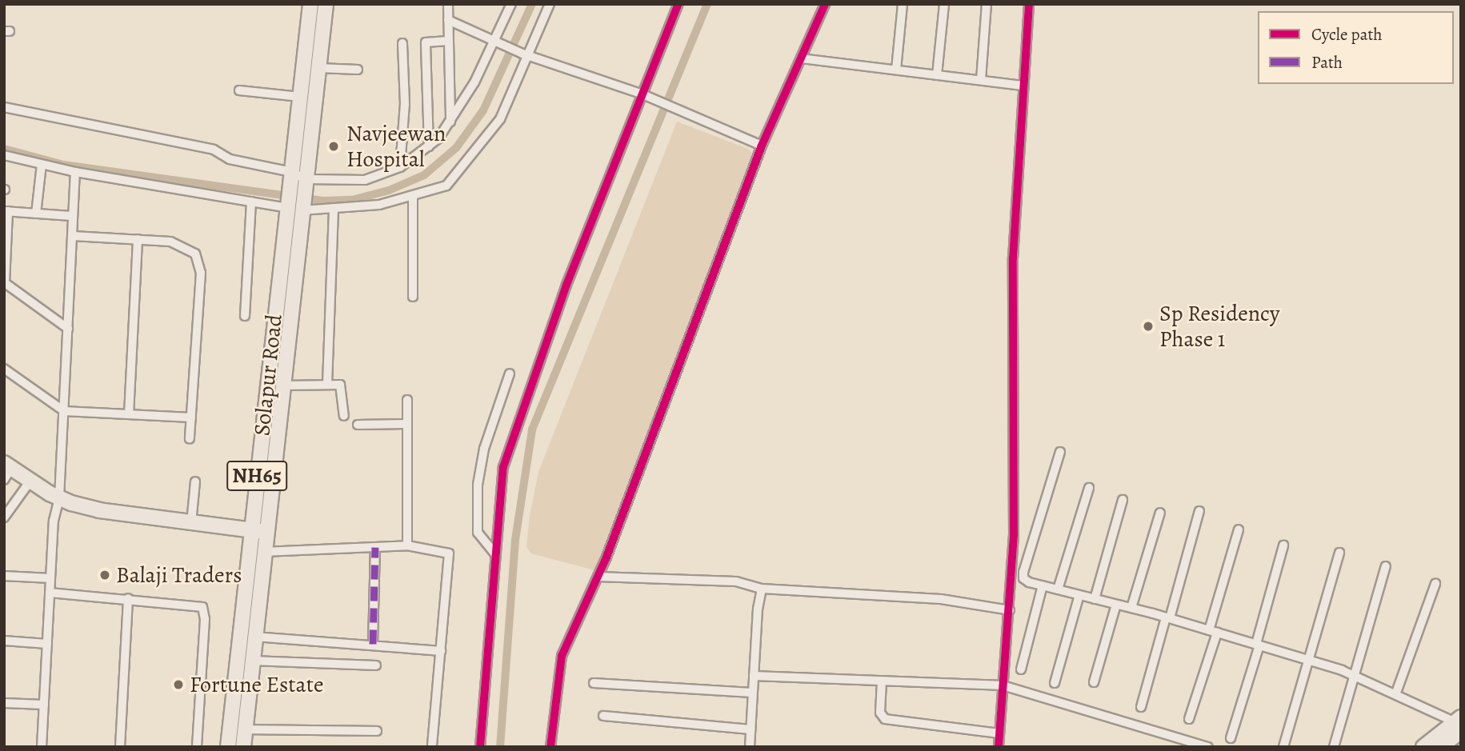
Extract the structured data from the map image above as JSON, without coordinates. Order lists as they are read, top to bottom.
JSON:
{
  "streets": {
    "main road": ["Solapur Road", "NH65"]
  },
  "places": [
    "Navjeewan Hospital",
    "Sp Residency Phase 1",
    "Balaji Traders",
    "Fortune Estate"
  ],
  "legend": ["Cycle path", "Path"]
}
